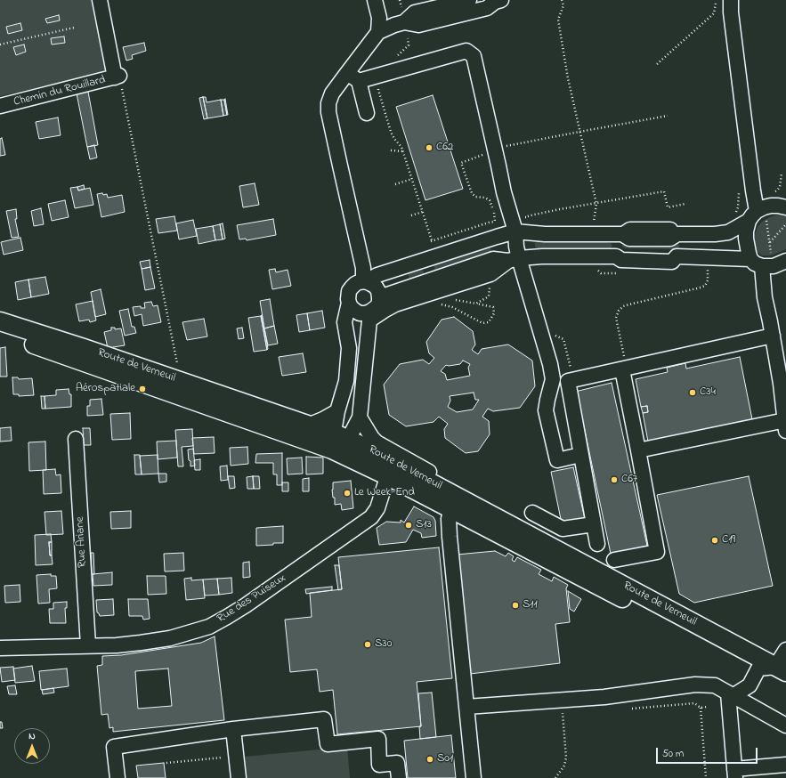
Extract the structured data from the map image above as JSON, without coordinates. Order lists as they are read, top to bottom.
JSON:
{
  "streets": {
    "main road": ["Route de Verneuil"],
    "street": ["Chemin du Rouillard", "Rue Ariane", "Rue des Puiseux"]
  },
  "crossings": [
    ["Route de Verneuil", "Rue des Puiseux"],
    ["Rue Ariane", "Rue des Puiseux"]
  ],
  "places": [
    "C62",
    "Aérospatiale",
    "C34",
    "C67",
    "Le Week-End",
    "S13",
    "C19",
    "S11",
    "S30",
    "S01"
  ],
  "scale_bar": "50 m",
  "north": "top"
}
